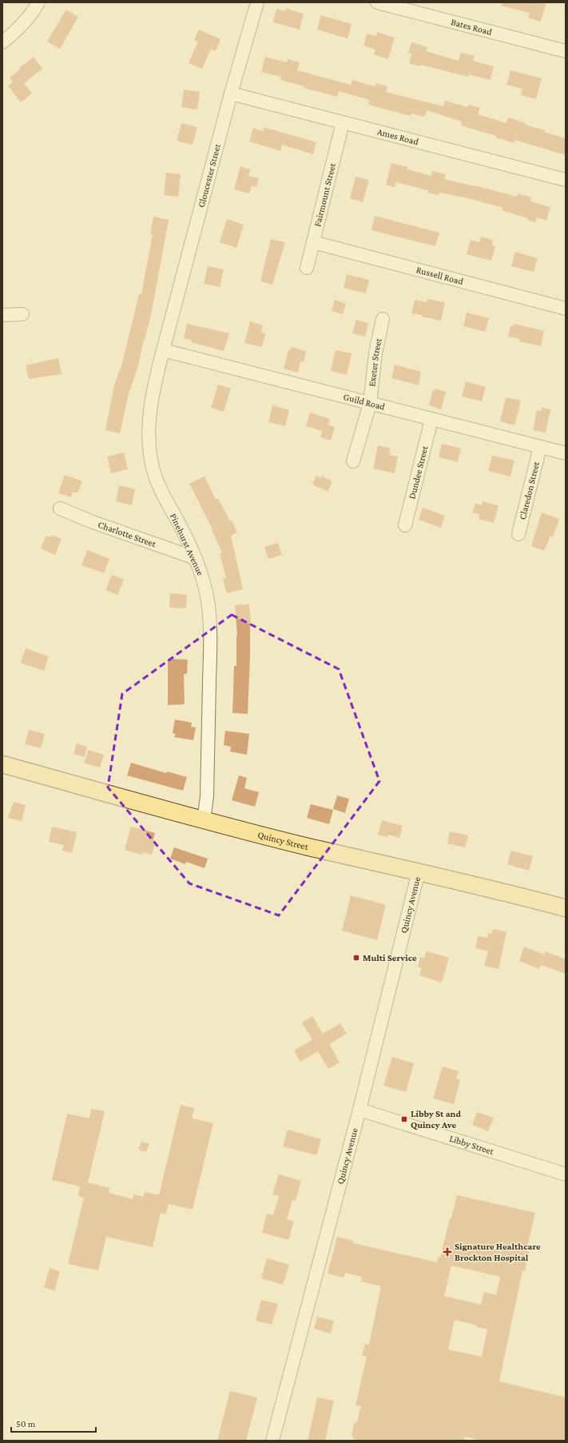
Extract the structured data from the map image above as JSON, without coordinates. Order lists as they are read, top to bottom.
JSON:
{
  "streets": {
    "main road": ["Quincy Street"],
    "street": [
      "Bates Road",
      "Ames Road",
      "Gloucester Street",
      "Fairmount Street",
      "Russell Road",
      "Exeter Street",
      "Guild Road",
      "Dundee Street",
      "Claredon Street",
      "Charlotte Street",
      "Pinehurst Avenue",
      "Quincy Avenue",
      "Libby Street"
    ]
  },
  "crossings": [
    ["Ames Road", "Gloucester Street"],
    ["Ames Road", "Fairmount Street"],
    ["Gloucester Street", "Guild Road"],
    ["Gloucester Street", "Pinehurst Avenue"],
    ["Fairmount Street", "Russell Road"],
    ["Exeter Street", "Guild Road"],
    ["Guild Road", "Dundee Street"],
    ["Guild Road", "Claredon Street"],
    ["Guild Road", "Pinehurst Avenue"],
    ["Charlotte Street", "Pinehurst Avenue"],
    ["Pinehurst Avenue", "Quincy Street"],
    ["Quincy Street", "Quincy Avenue"],
    ["Quincy Avenue", "Libby Street"]
  ],
  "places": {
    "transit": ["Multi Service", "Libby St and Quincy Ave"],
    "health": ["Signature Healthcare Brockton Hospital"]
  },
  "scale_bar": "50 m"
}
